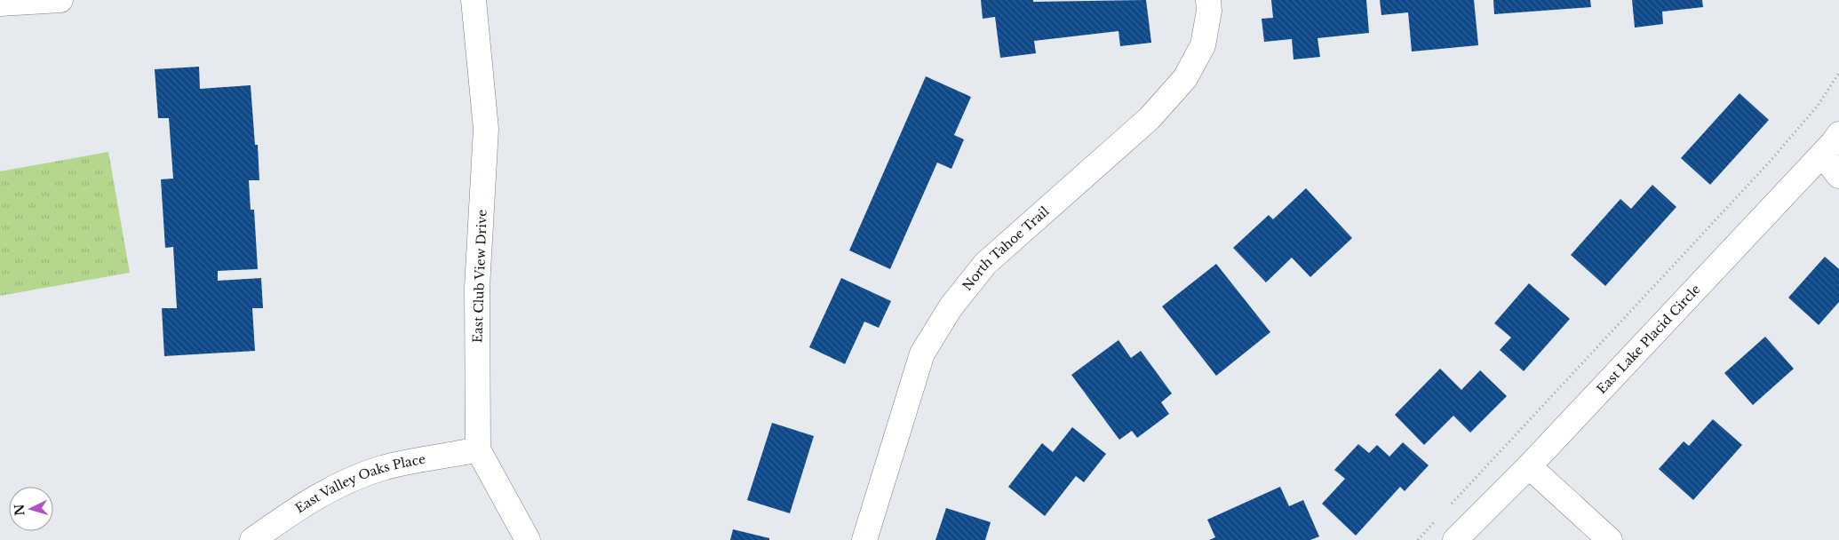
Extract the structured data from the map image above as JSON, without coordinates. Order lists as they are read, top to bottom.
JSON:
{
  "streets": {
    "street": [
      "North Tahoe Trail",
      "East Club View Drive",
      "East Lake Placid Circle",
      "East Valley Oaks Place"
    ]
  },
  "crossings": [
    ["East Club View Drive", "East Valley Oaks Place"]
  ],
  "north": "left"
}
